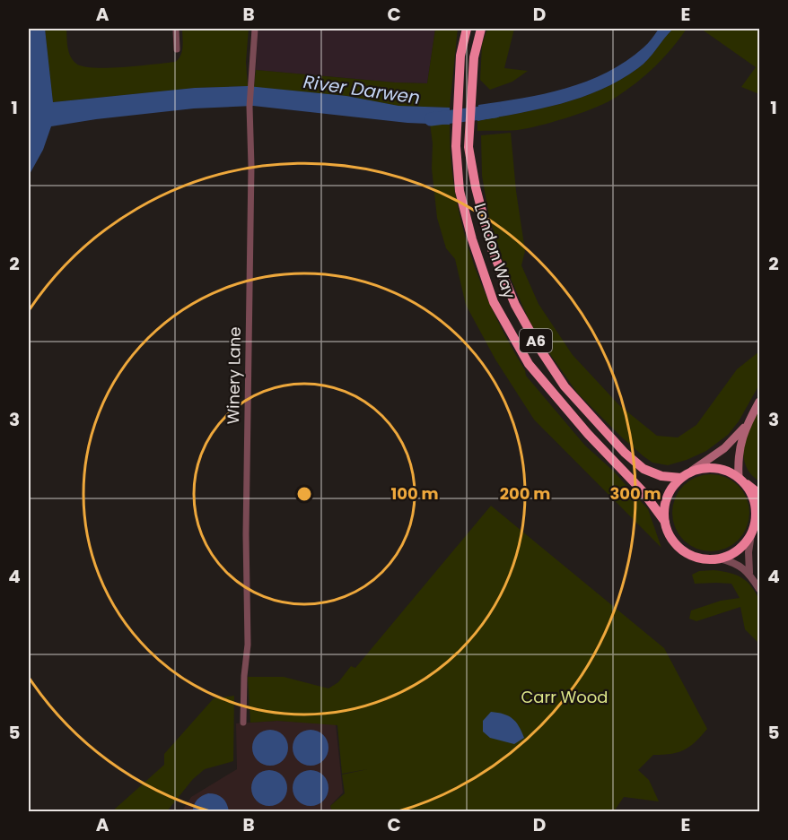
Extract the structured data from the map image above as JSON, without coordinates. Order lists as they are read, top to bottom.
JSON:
{
  "streets": {
    "highway": ["London Way", "A6"],
    "street": ["Winery Lane"]
  },
  "crossings": [
    ["London Way", "A6"]
  ],
  "water": ["River Darwen"],
  "parks": ["Carr Wood"],
  "grid": {
    "columns": [
      "A",
      "B",
      "C",
      "D",
      "E"
    ],
    "rows": [
      "1",
      "2",
      "3",
      "4",
      "5"
    ]
  },
  "rings": ["100 m", "200 m", "300 m"]
}
